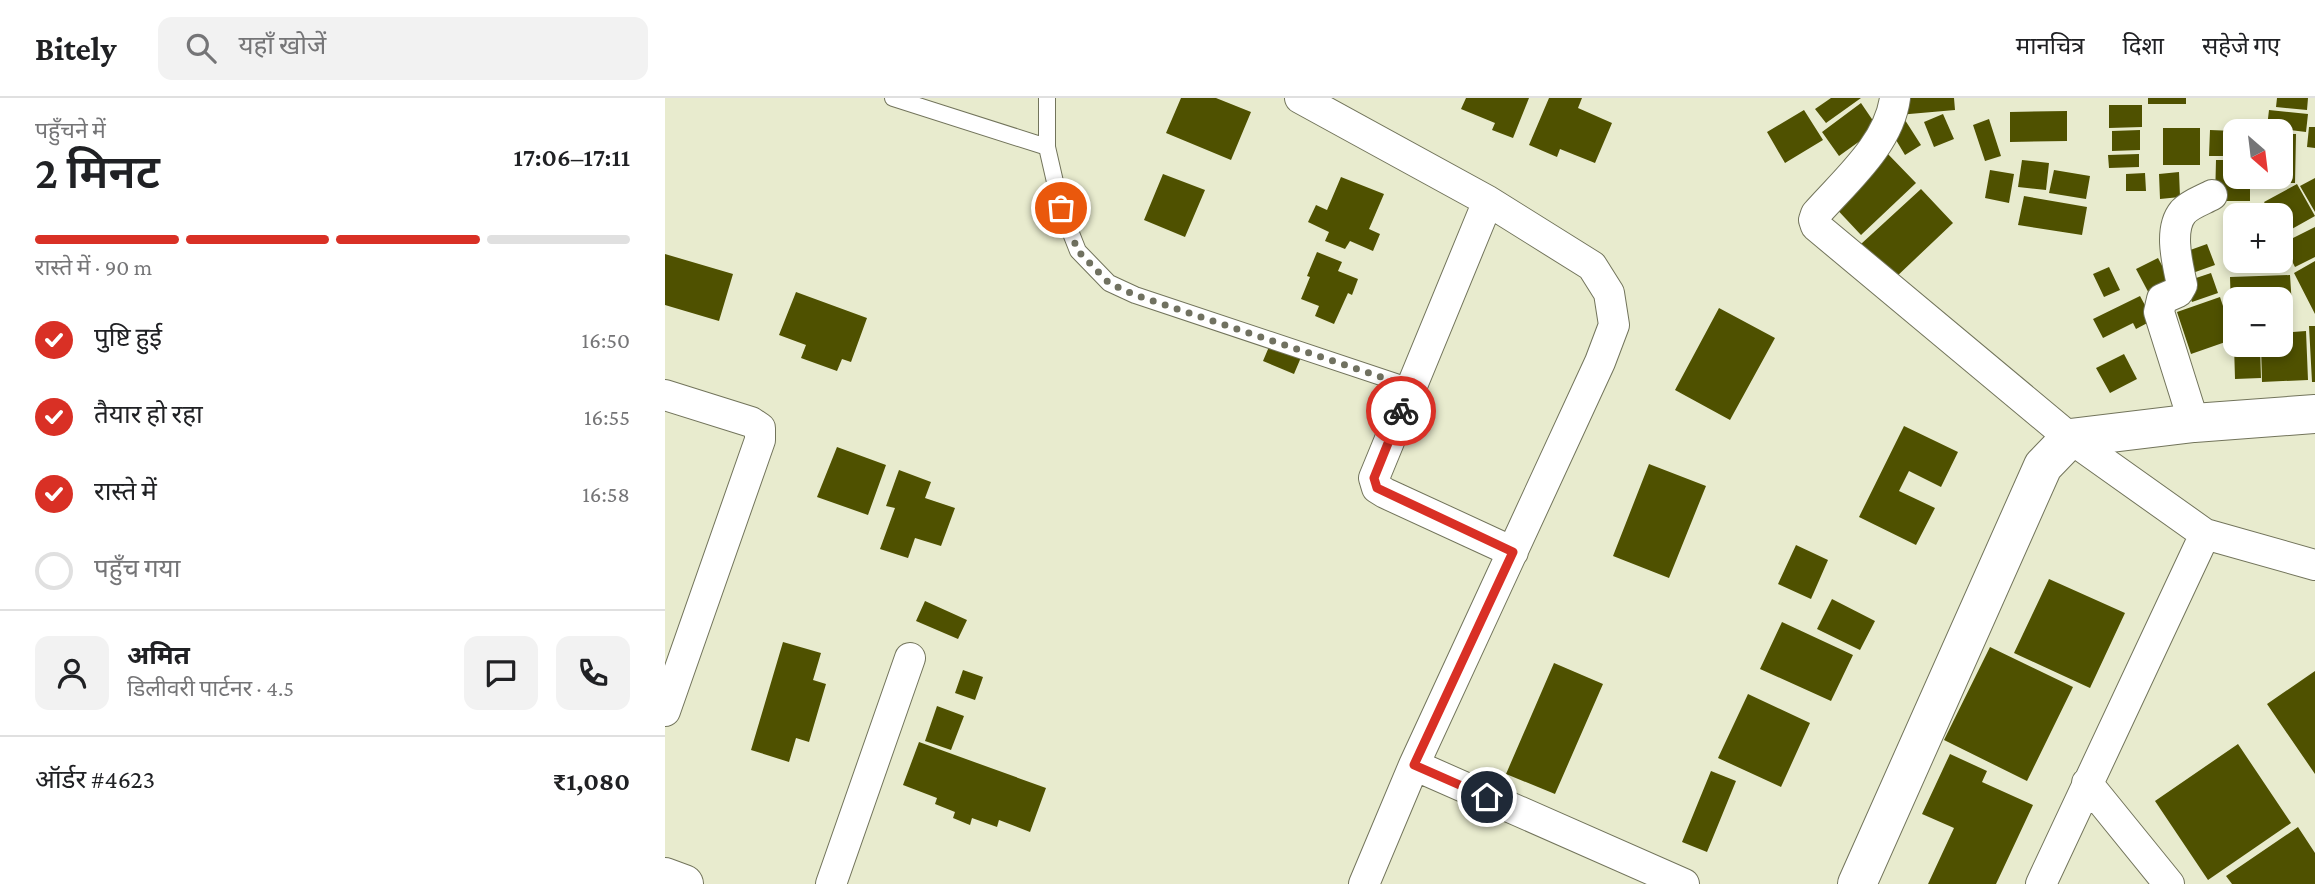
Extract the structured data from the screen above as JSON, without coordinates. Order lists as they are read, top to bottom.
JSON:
{
  "north": "bottom right",
  "page": {
    "header": "Bitely",
    "search": "यहाँ खोजें",
    "nav": ["मानचित्र", "दिशा", "सहेजे गए"],
    "heading": ["2 मिनट", "पहुँचने में", "17:06–17:11"],
    "panel": [
      "अमित",
      "डिलीवरी पार्टनर · 4.5",
      "ऑर्डर #4623",
      "₹1,080"
    ],
    "map_buttons": ["+", "−"],
    "bar": "रास्ते में · 90 m",
    "list": [
      ["पुष्टि हुई", "16:50"],
      ["तैयार हो रहा", "16:55"],
      ["रास्ते में", "16:58"],
      "पहुँच गया"
    ]
  }
}
